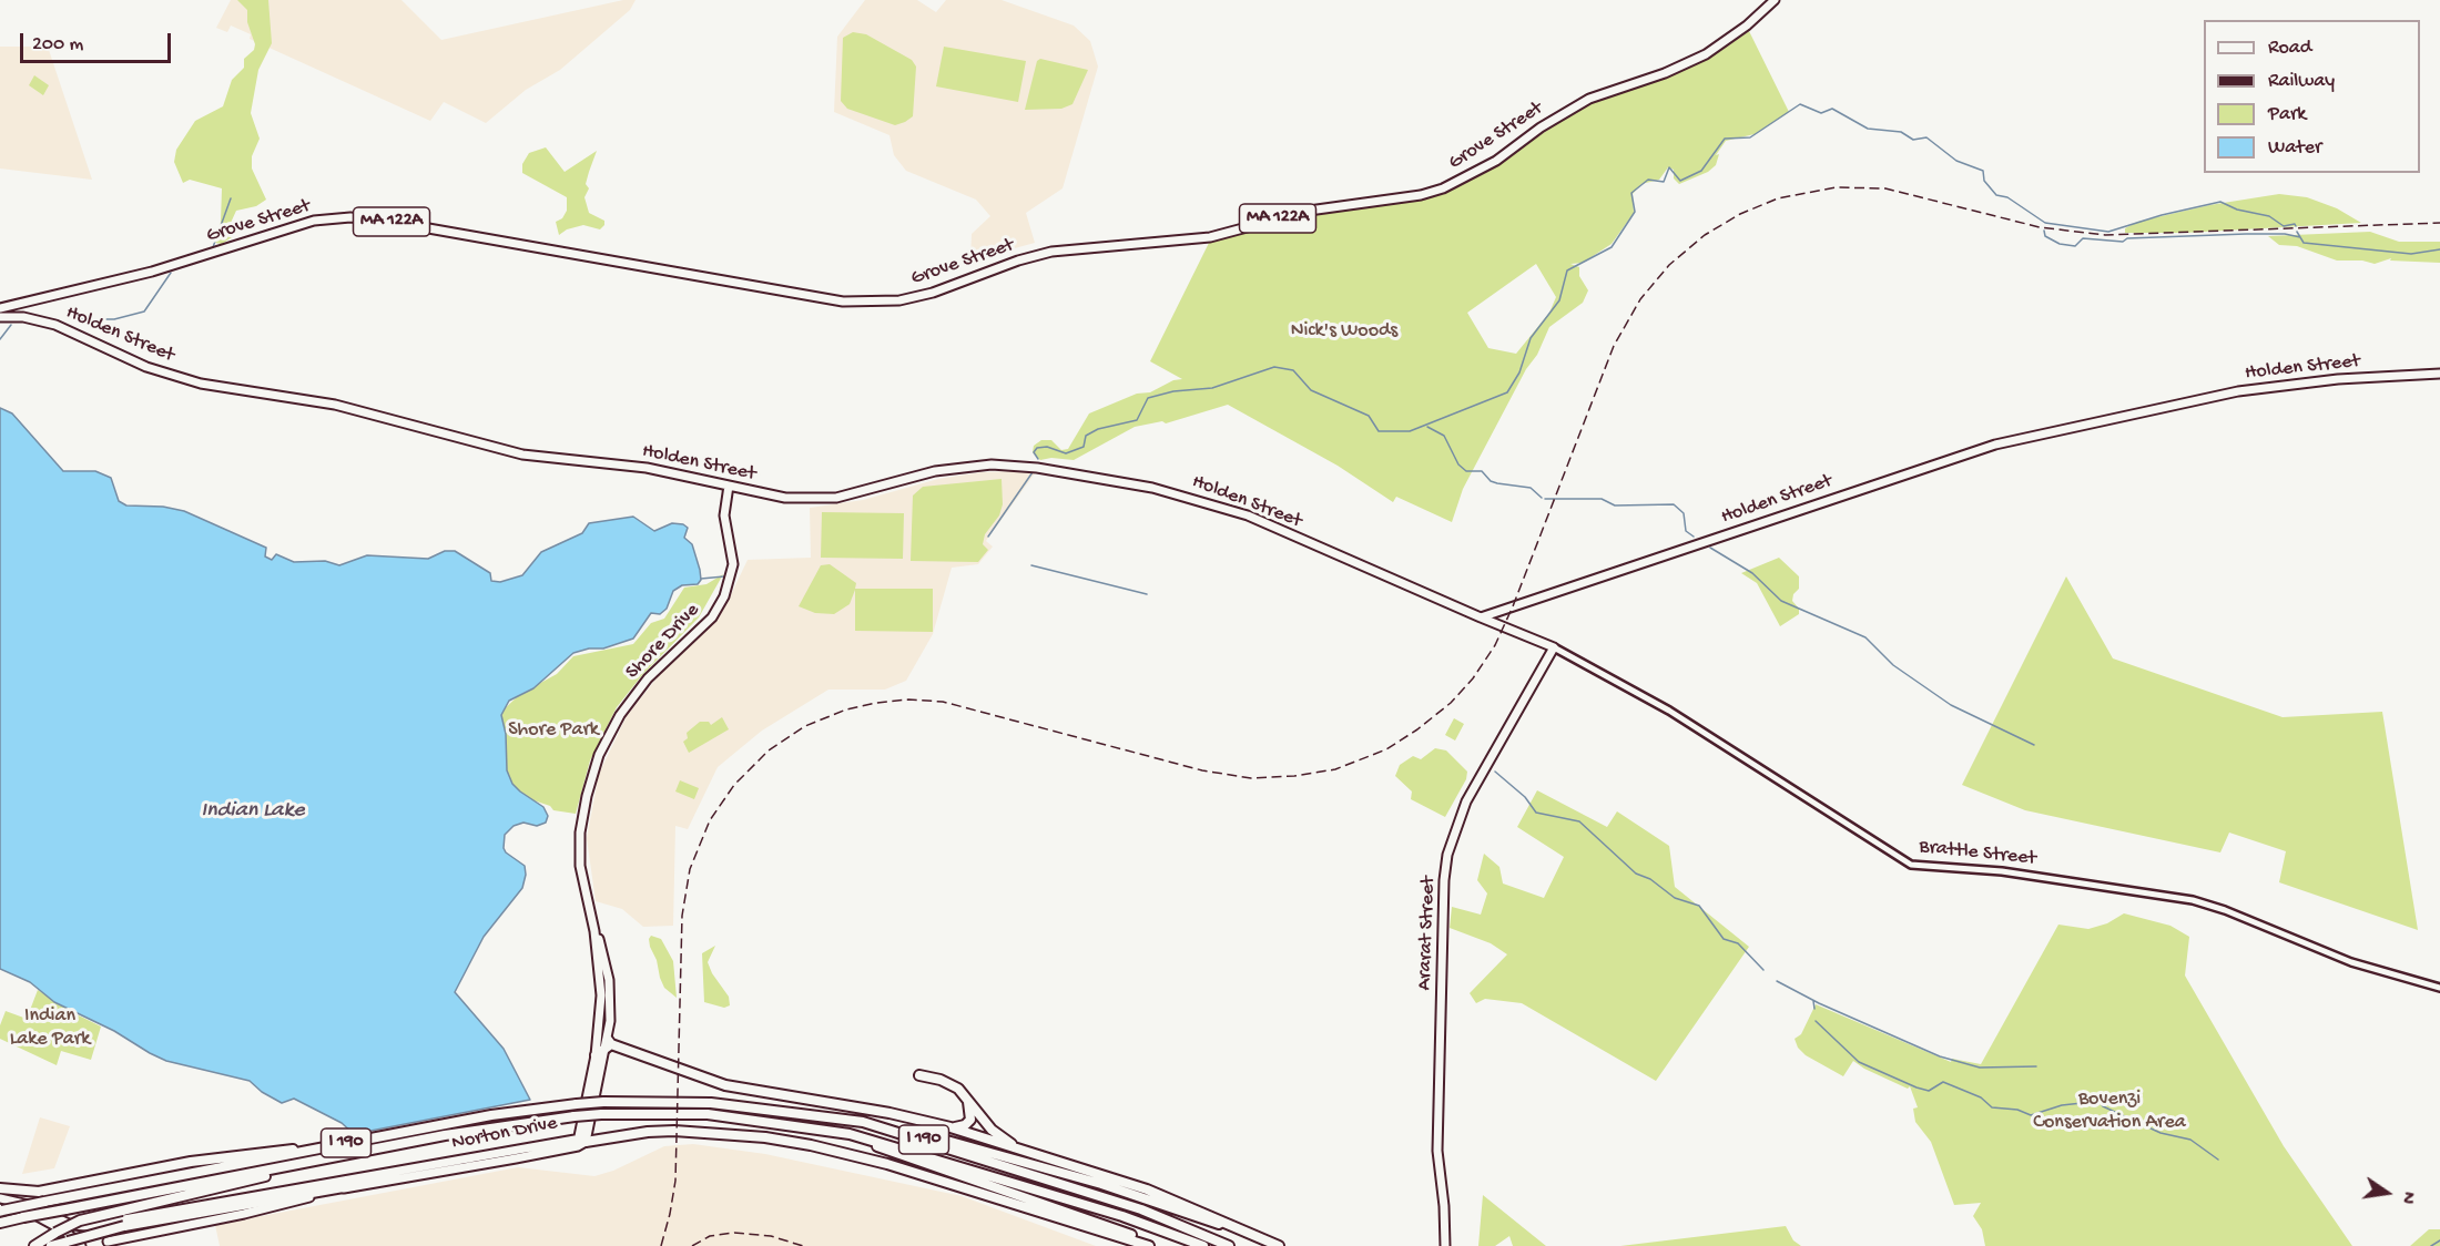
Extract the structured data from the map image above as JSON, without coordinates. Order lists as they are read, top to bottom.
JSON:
{
  "streets": {
    "highway": ["I 190"],
    "main road": [
      "Grove Street",
      "MA 122A",
      "Holden Street",
      "Shore Drive",
      "Brattle Street",
      "Ararat Street",
      "Norton Drive"
    ]
  },
  "crossings": [
    ["Holden Street", "Shore Drive"],
    ["Holden Street", "Brattle Street"],
    ["Shore Drive", "Norton Drive"],
    ["Brattle Street", "Ararat Street"]
  ],
  "water": ["Indian Lake"],
  "parks": [
    "Nick's Woods",
    "Shore Park",
    "Indian Lake Park",
    "Bovenzi Conservation Area"
  ],
  "legend": [
    "Road",
    "Railway",
    "Park",
    "Water"
  ],
  "scale_bar": "200 m",
  "north": "right"
}
